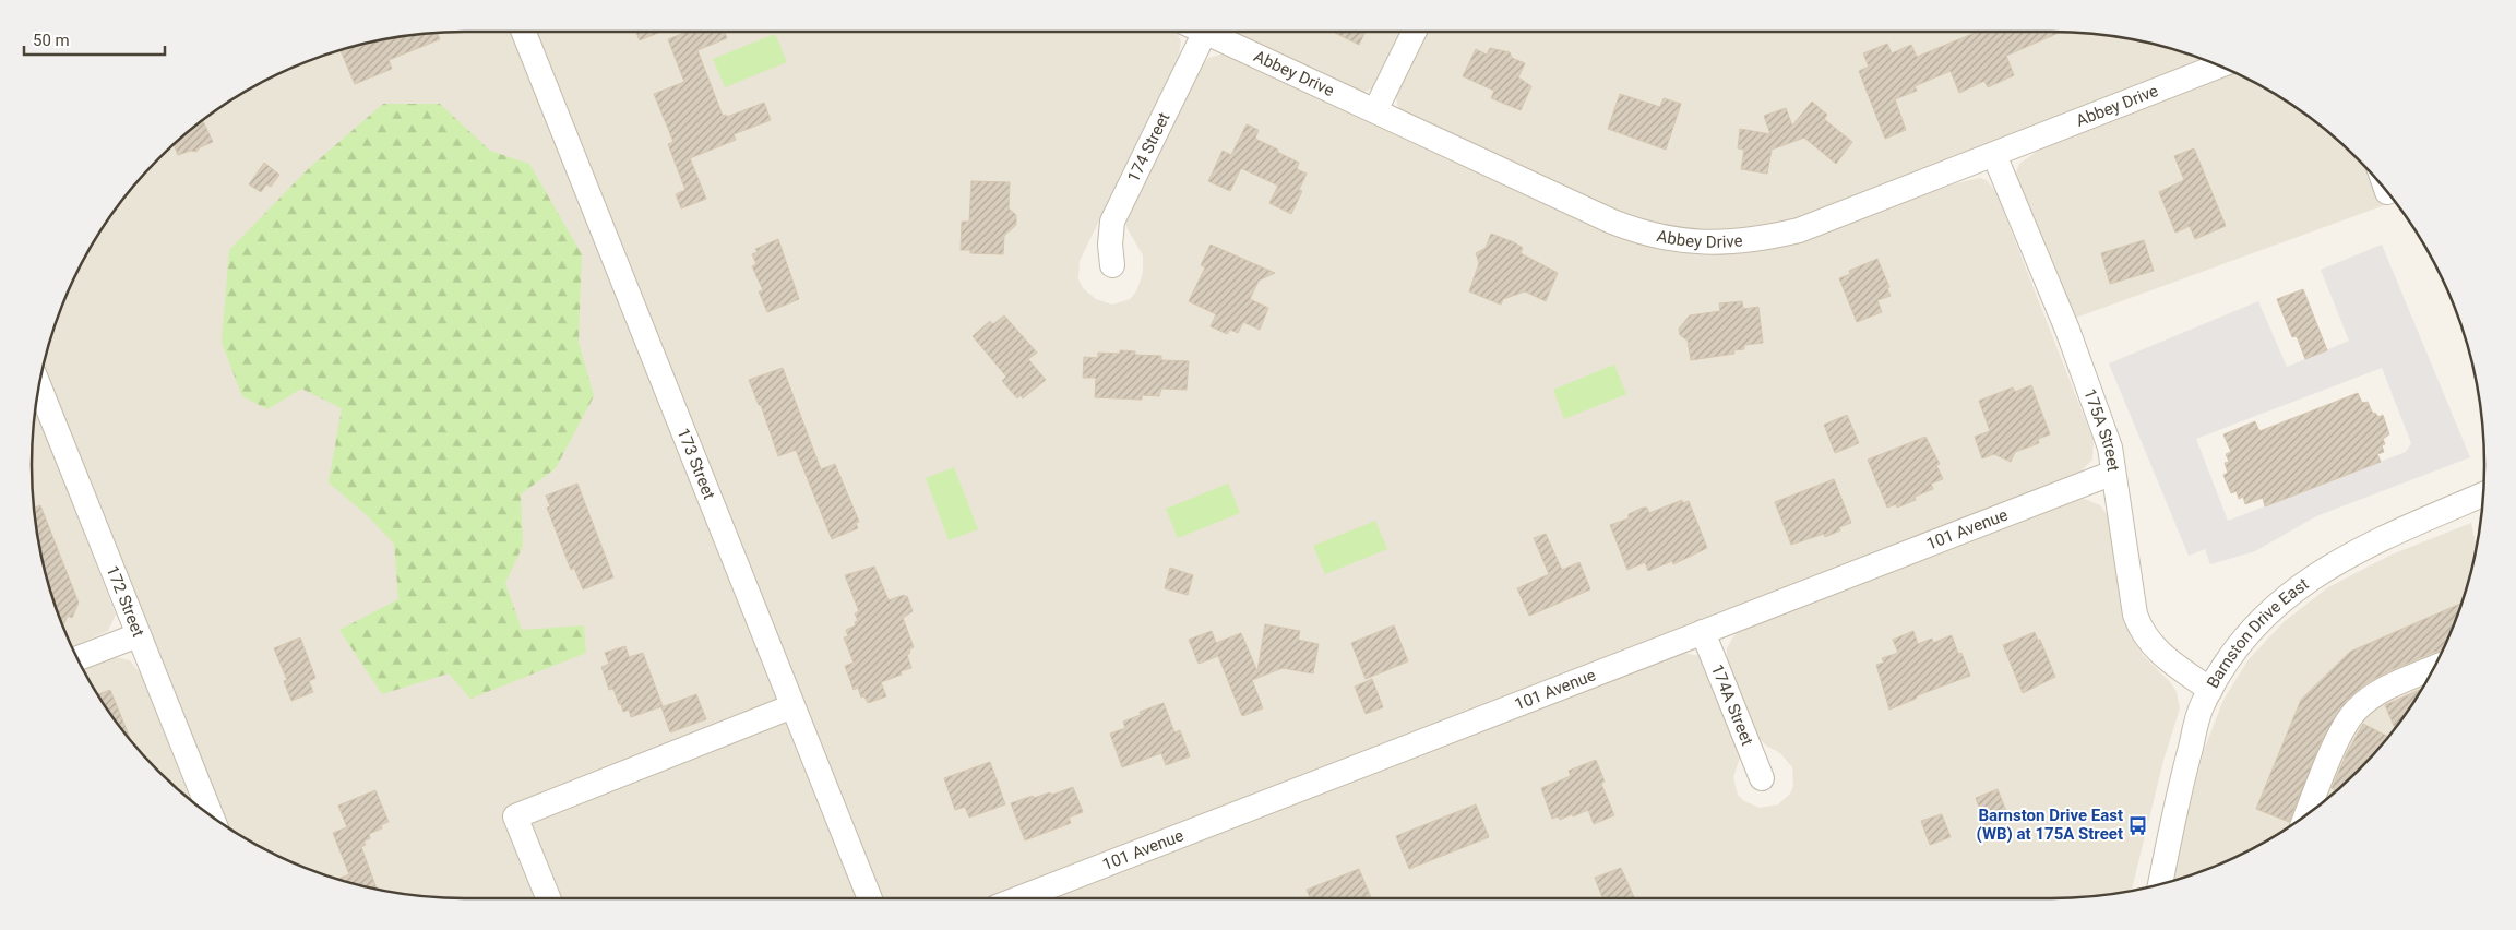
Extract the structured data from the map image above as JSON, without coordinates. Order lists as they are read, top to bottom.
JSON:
{
  "streets": {
    "street": [
      "Abbey Drive",
      "174 Street",
      "175A Street",
      "173 Street",
      "101 Avenue",
      "172 Street",
      "Barnston Drive East",
      "174A Street"
    ]
  },
  "crossings": [
    ["Abbey Drive", "175A Street"],
    ["175A Street", "101 Avenue"],
    ["175A Street", "Barnston Drive East"],
    ["101 Avenue", "174A Street"]
  ],
  "places": {
    "bus stop": ["Barnston Drive East (WB) at 175A Street"]
  },
  "scale_bar": "50 m"
}
